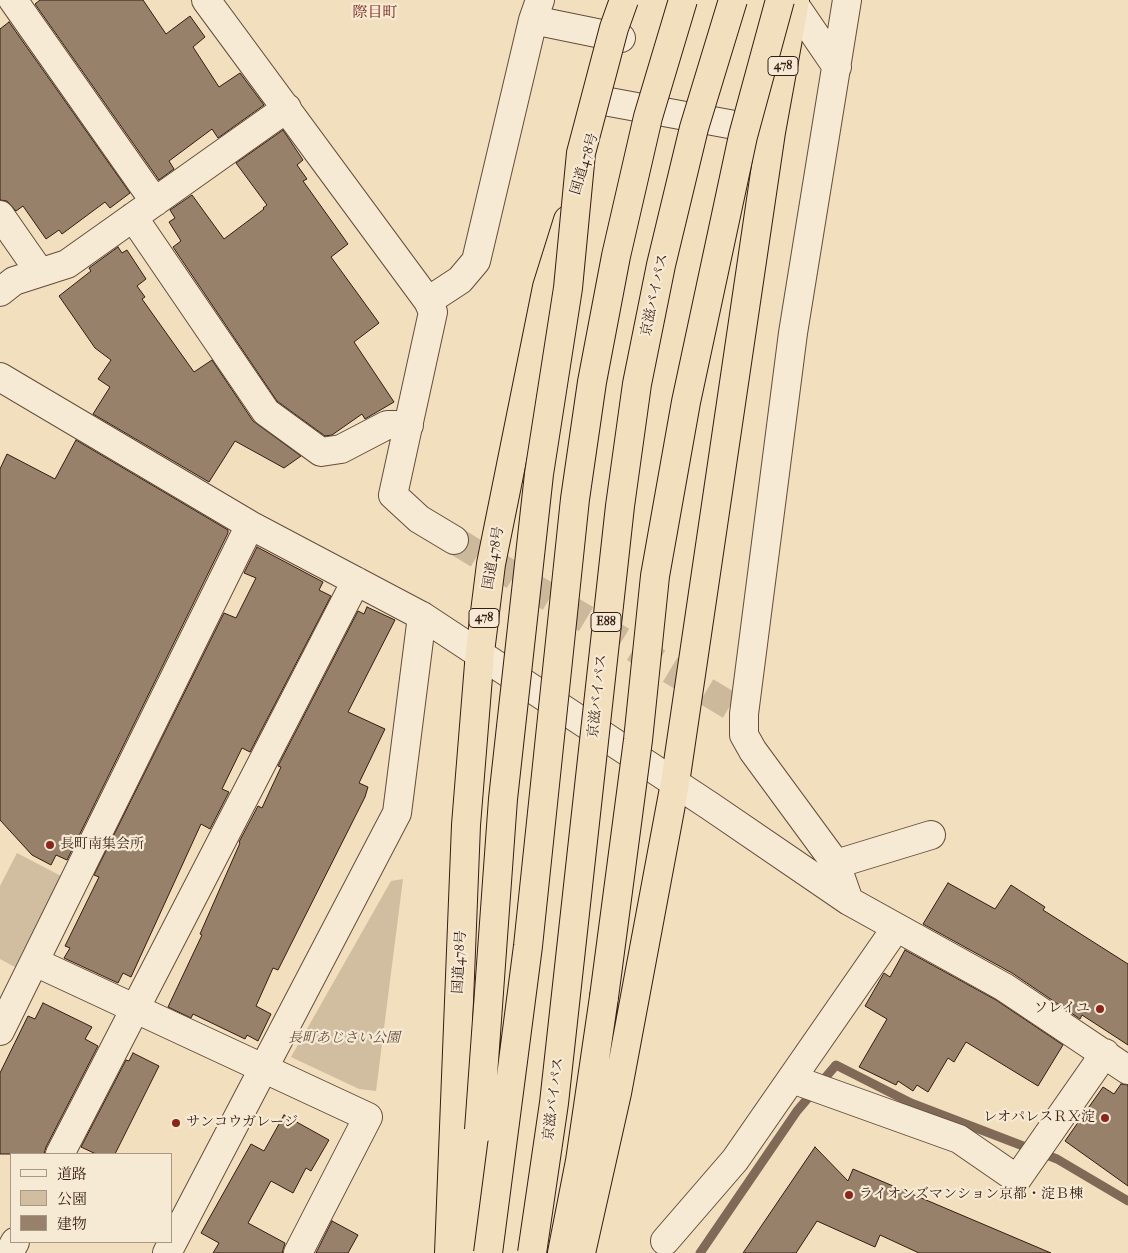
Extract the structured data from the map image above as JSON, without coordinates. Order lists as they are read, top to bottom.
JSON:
{
  "streets": {
    "highway": [
      "478",
      "国道478号",
      "京滋バイパス",
      "E88"
    ]
  },
  "districts": ["際目町"],
  "parks": ["長町あじさい公園"],
  "places": [
    "長町南集会所",
    "ソレイユ",
    "レオパレスＲＸ淀",
    "サンコウガレージ",
    "ライオンズマンション京都・淀Ｂ棟"
  ],
  "legend": ["道路", "公園", "建物"]
}
